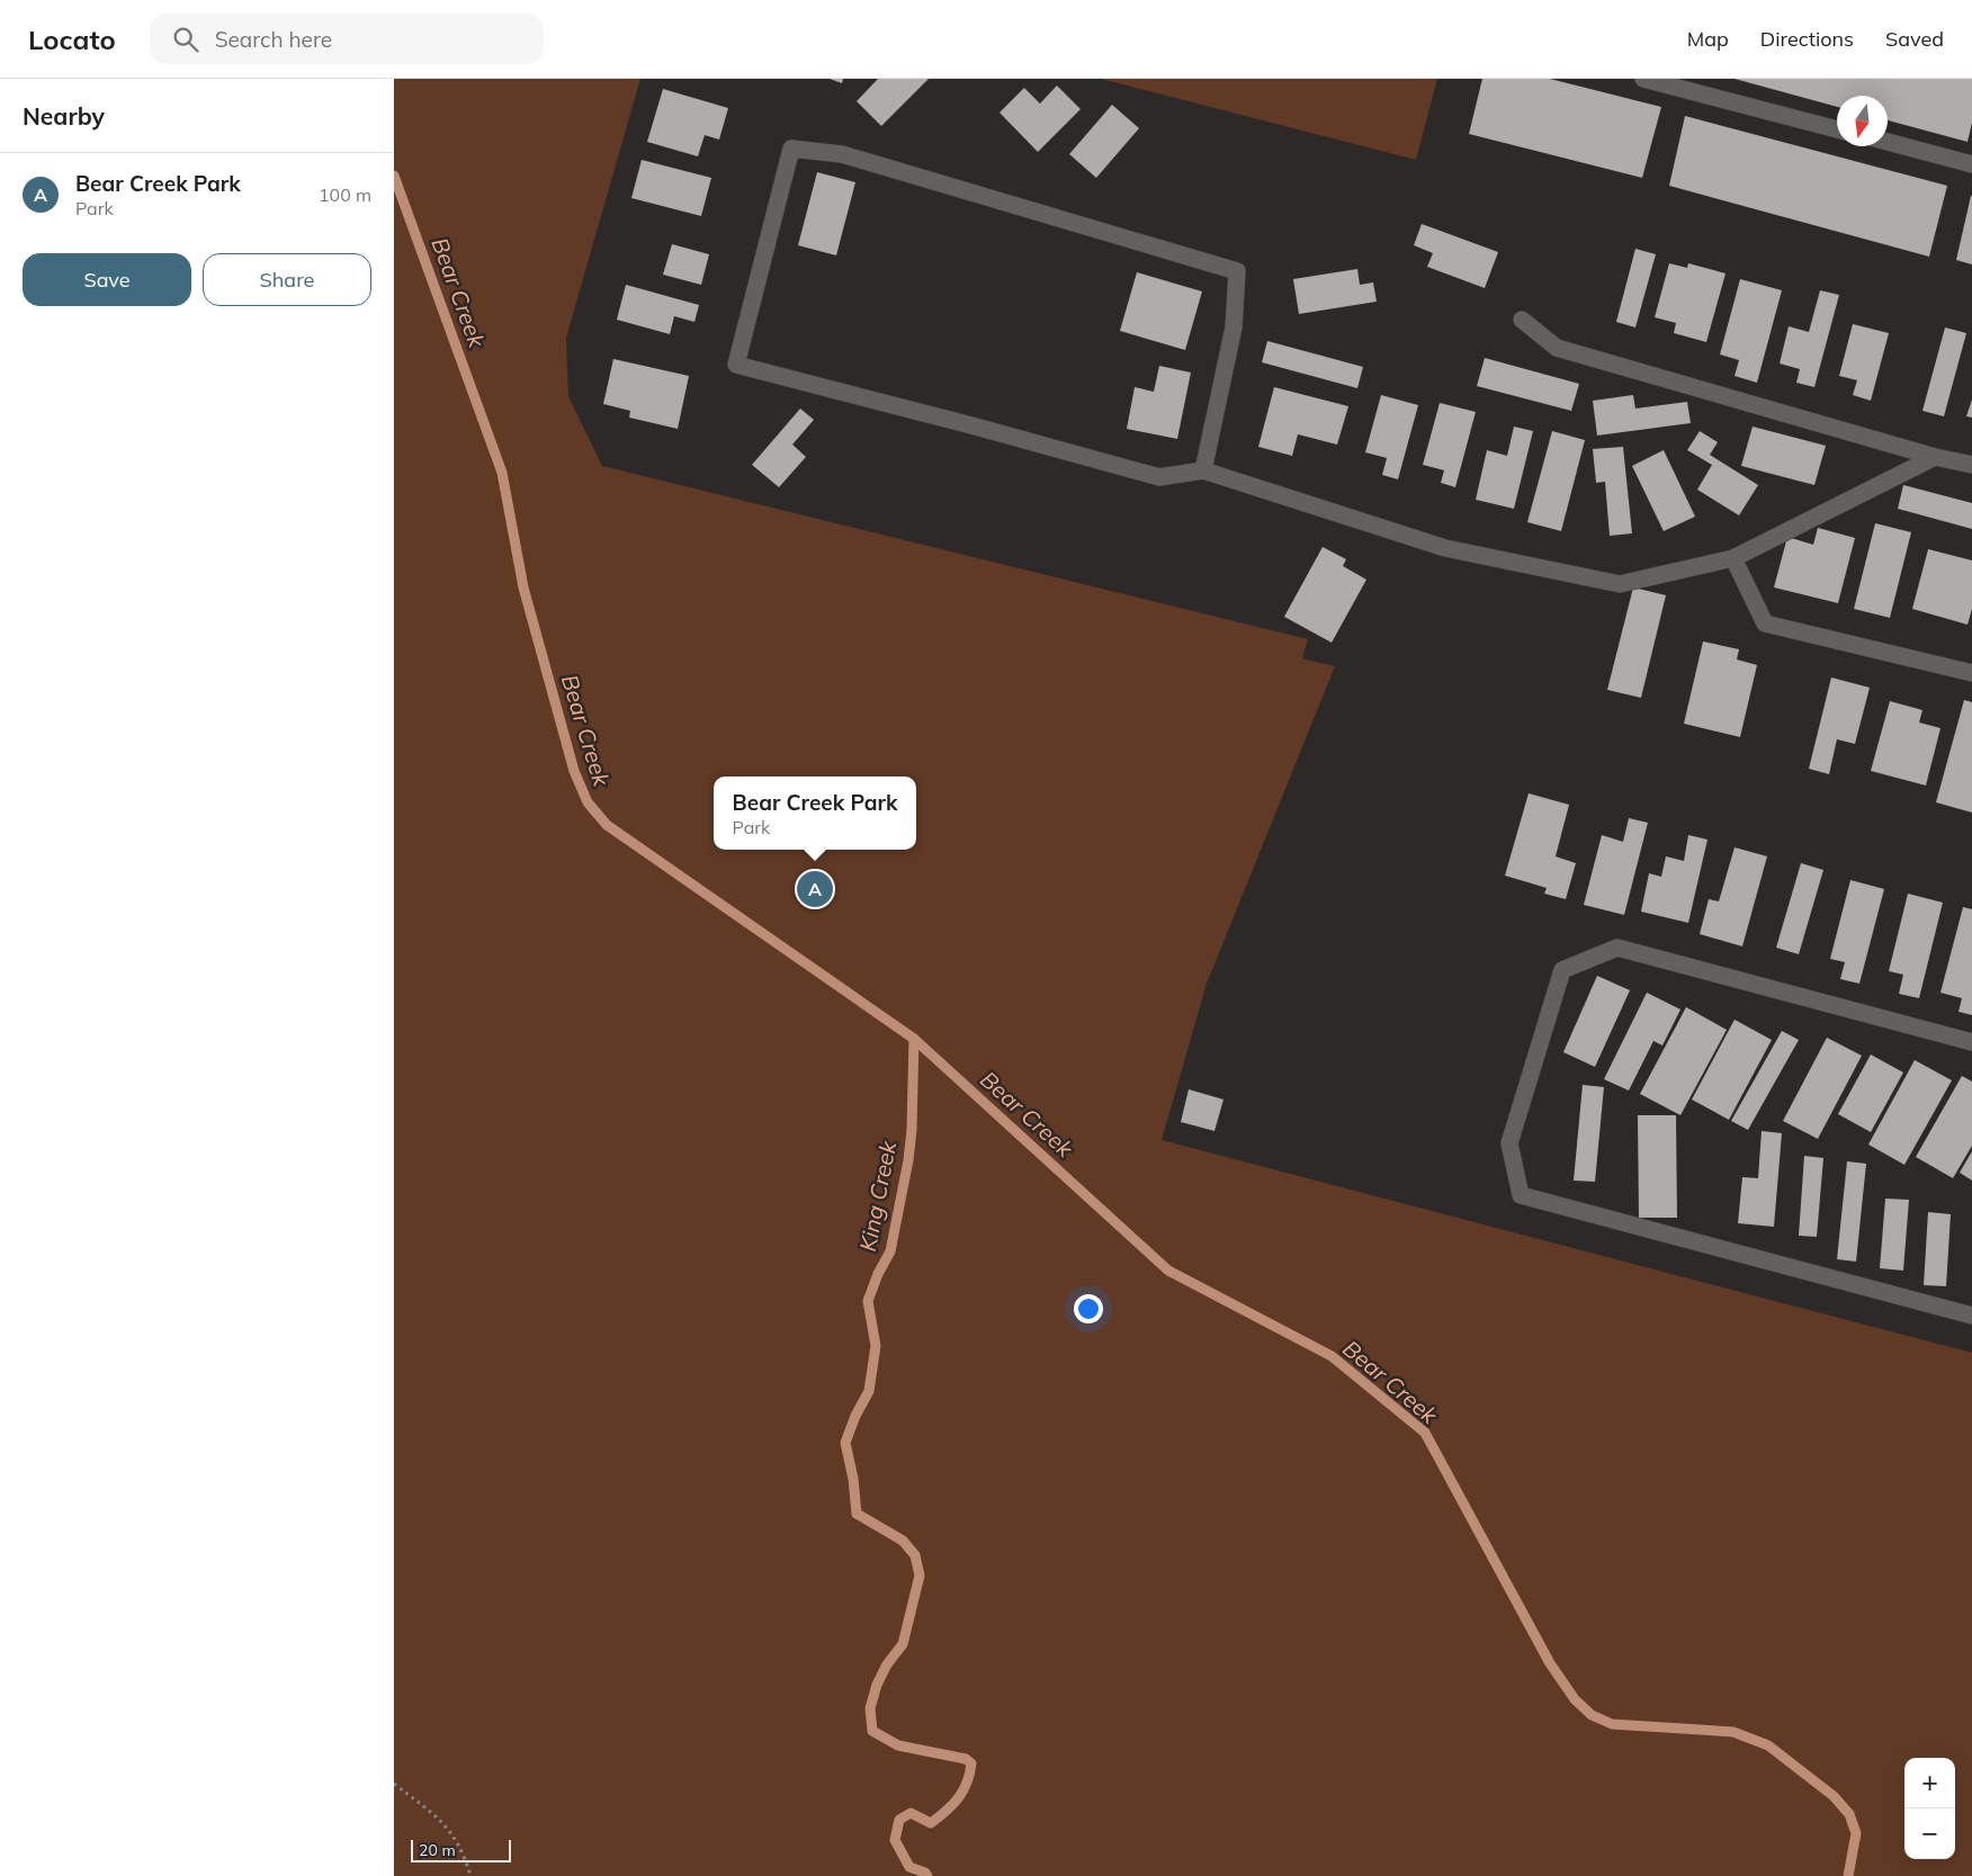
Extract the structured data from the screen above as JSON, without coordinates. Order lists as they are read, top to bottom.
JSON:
{
  "water": ["Bear Creek", "King Creek"],
  "scale_bar": "20 m",
  "north": "bottom",
  "page": {
    "header": "Locato",
    "search": "Search here",
    "nav": ["Map", "Directions", "Saved"],
    "heading": "Nearby",
    "list": [
      {
        "mark": "A",
        "name": "Bear Creek Park",
        "note": "Park",
        "value": "100 m"
      }
    ],
    "buttons": ["Save", "Share"],
    "popup": ["Bear Creek Park", "Park"],
    "pins": "A",
    "map_buttons": ["+", "−"],
    "scale": "20 m"
  }
}
